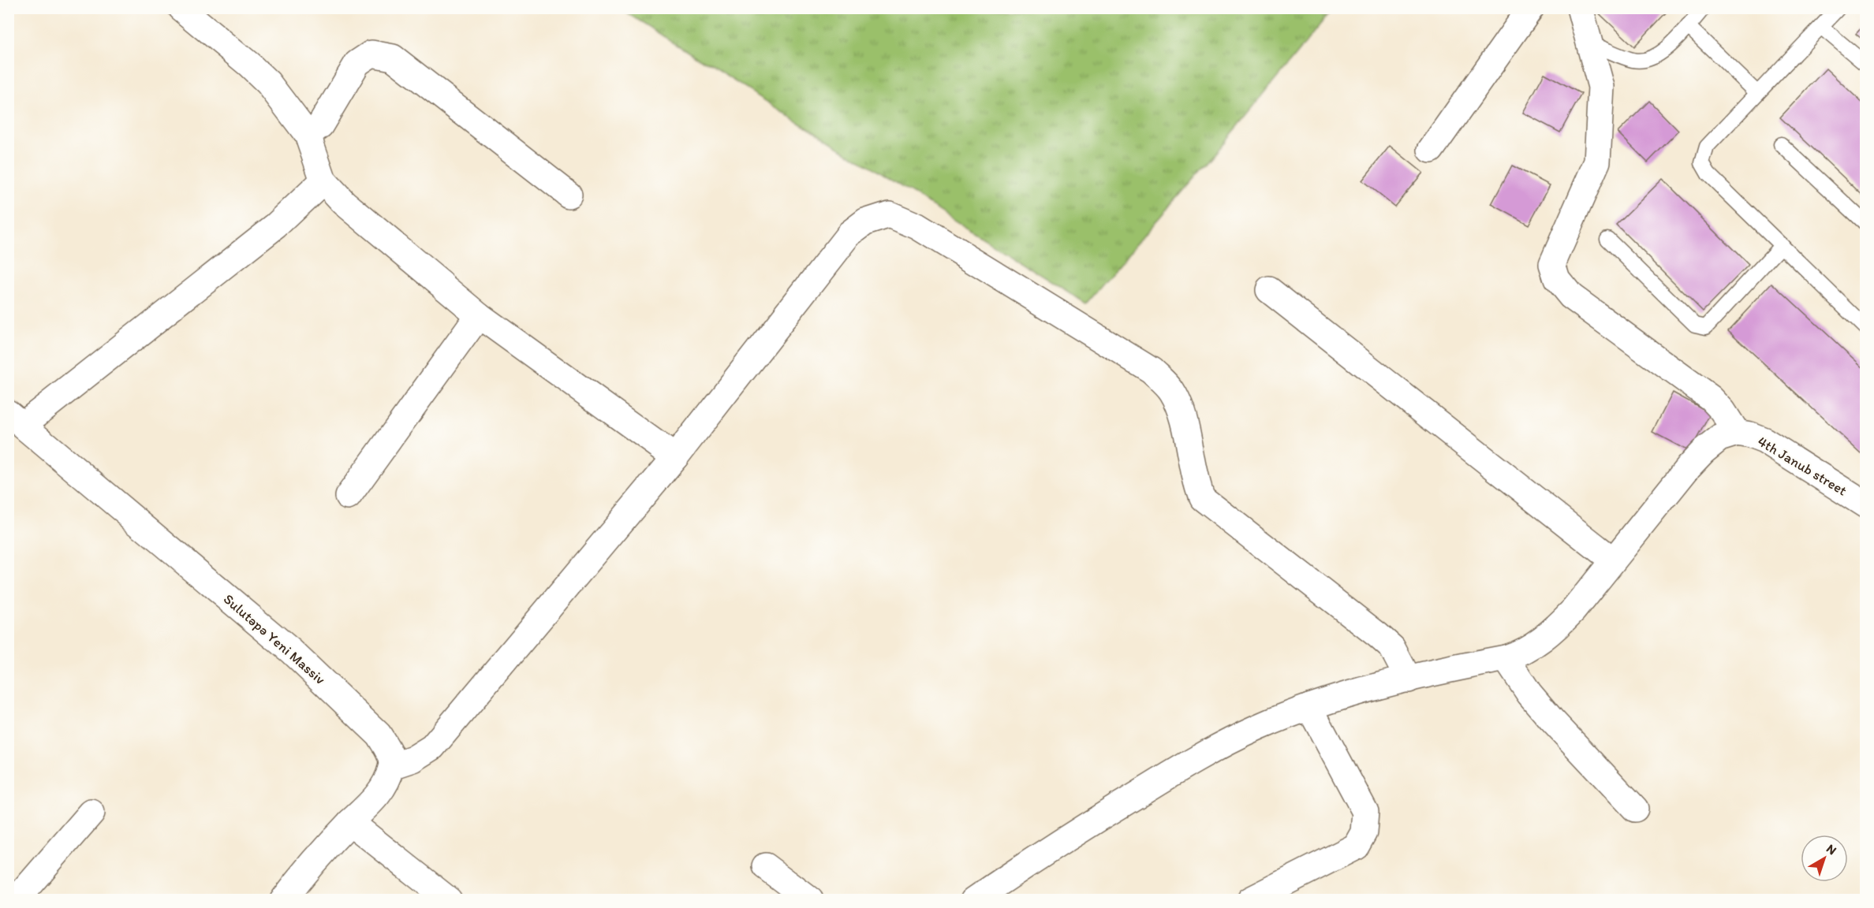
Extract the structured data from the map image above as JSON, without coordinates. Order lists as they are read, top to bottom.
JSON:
{
  "streets": {
    "street": ["4th Janub street", "Sulutəpə Yeni Massiv"]
  },
  "north": "top right"
}
